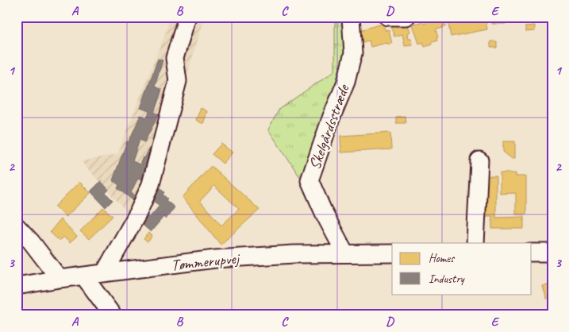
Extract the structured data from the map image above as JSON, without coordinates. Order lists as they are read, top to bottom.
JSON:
{
  "streets": {
    "street": ["Skelgårdsstræde", "Tømmerupvej"]
  },
  "crossings": [
    ["Skelgårdsstræde", "Tømmerupvej"]
  ],
  "legend": ["Homes", "Industry"],
  "grid": {
    "columns": [
      "A",
      "B",
      "C",
      "D",
      "E"
    ],
    "rows": ["1", "2", "3"]
  }
}
